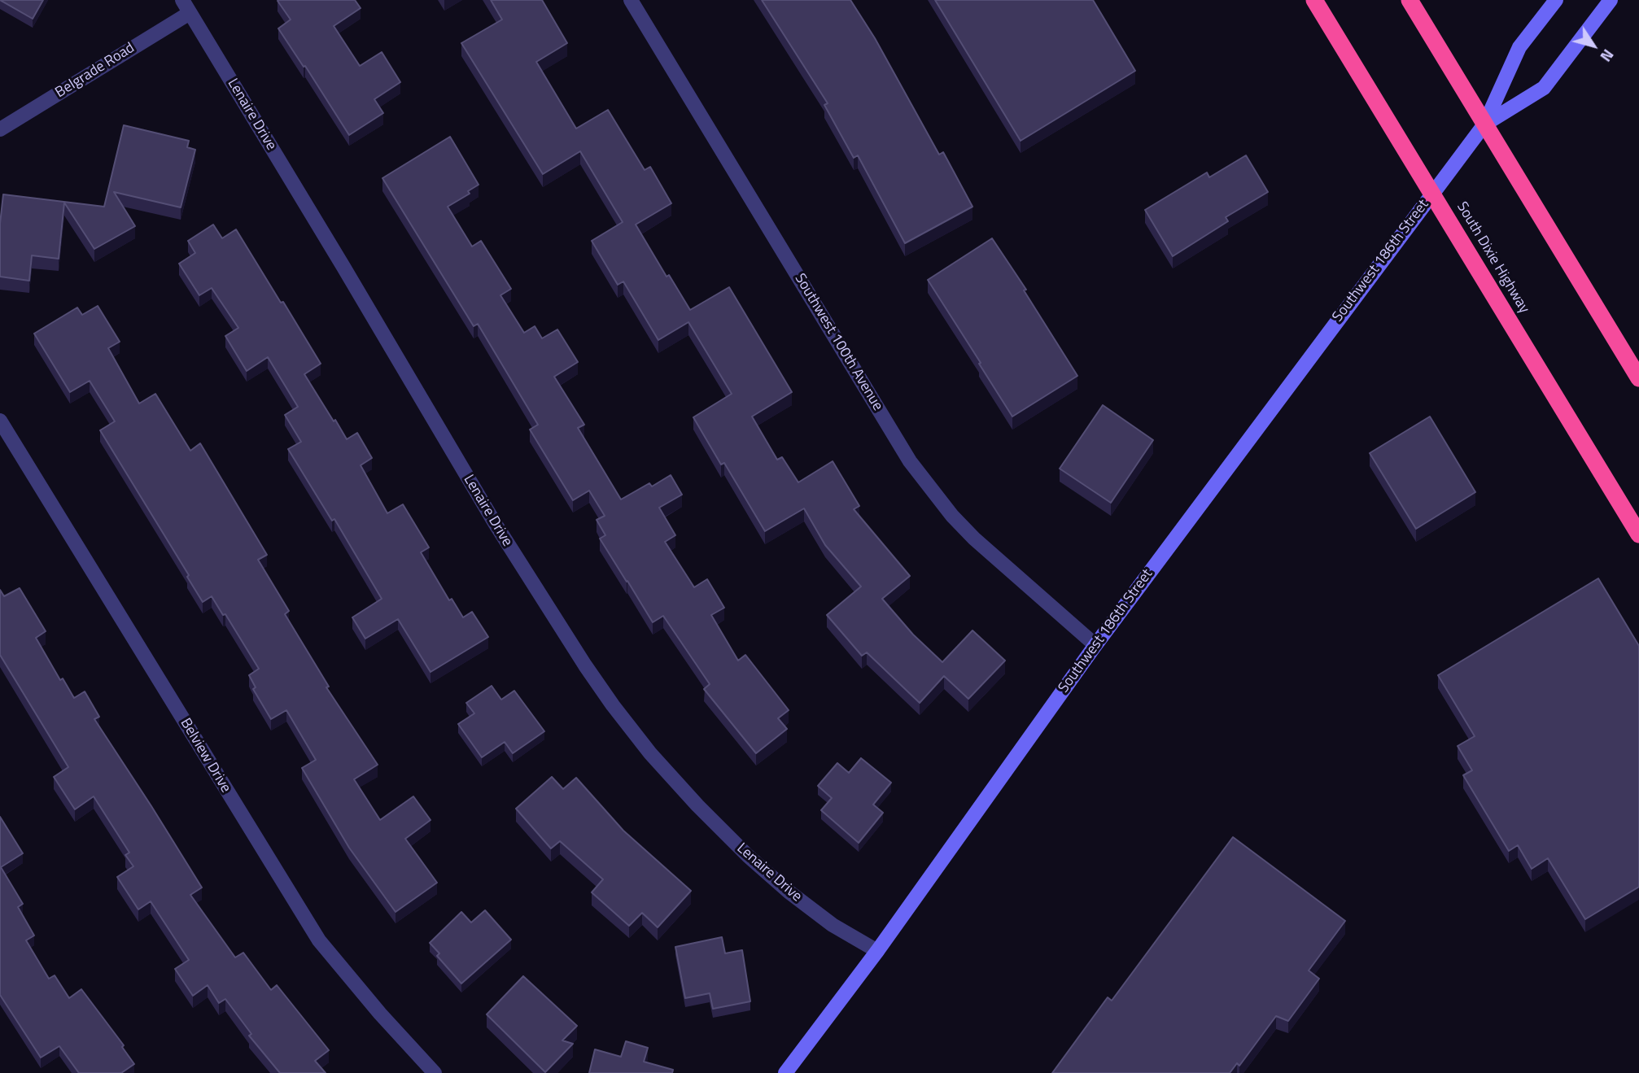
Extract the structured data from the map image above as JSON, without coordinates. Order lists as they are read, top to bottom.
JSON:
{
  "streets": {
    "highway": ["South Dixie Highway"],
    "street": [
      "Belgrade Road",
      "Lenaire Drive",
      "Southwest 186th Street",
      "Southwest 100th Avenue",
      "Belview Drive"
    ]
  },
  "crossings": [
    ["Belgrade Road", "Lenaire Drive"],
    ["Lenaire Drive", "Southwest 186th Street"],
    ["South Dixie Highway", "Southwest 186th Street"],
    ["Southwest 186th Street", "Southwest 100th Avenue"]
  ],
  "north": "bottom right"
}
